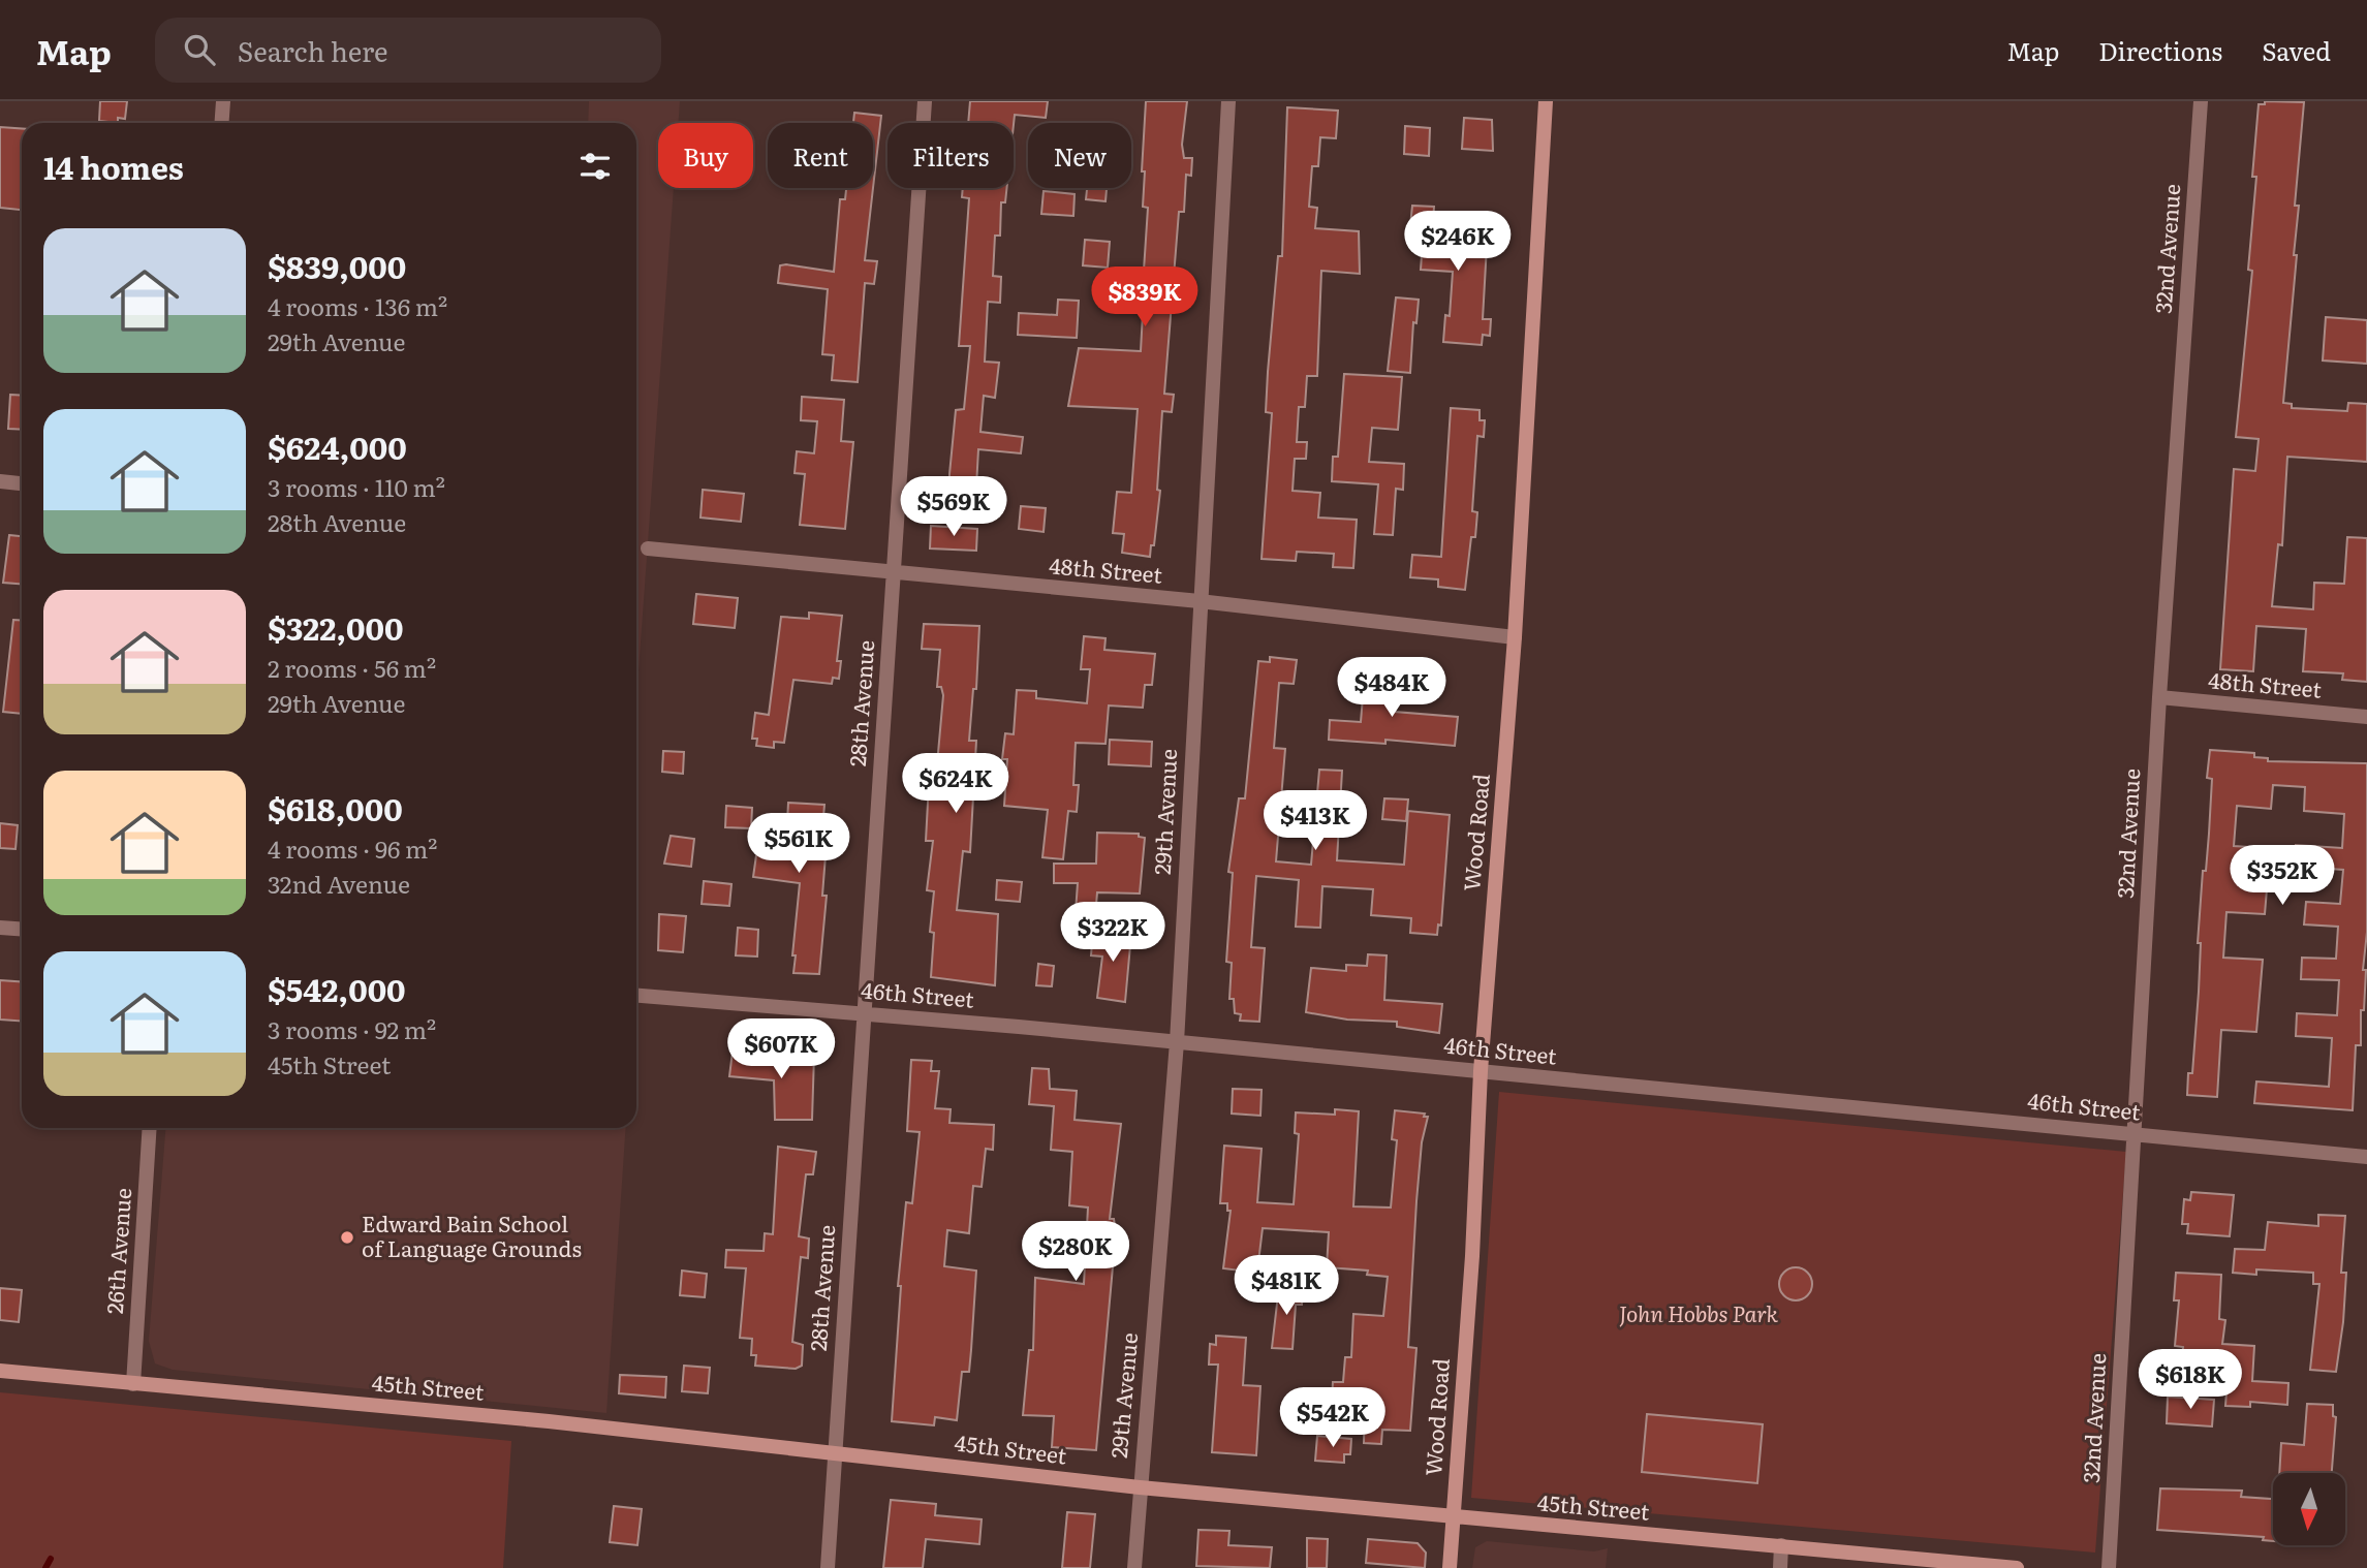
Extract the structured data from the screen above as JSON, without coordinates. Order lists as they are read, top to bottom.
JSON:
{
  "streets": {
    "street": [
      "32nd Avenue",
      "48th Street",
      "28th Avenue",
      "29th Avenue",
      "Wood Road",
      "46th Street",
      "26th Avenue",
      "45th Street"
    ]
  },
  "crossings": [
    ["32nd Avenue", "48th Street"],
    ["32nd Avenue", "46th Street"],
    ["48th Street", "28th Avenue"],
    ["48th Street", "29th Avenue"],
    ["48th Street", "Wood Road"],
    ["28th Avenue", "46th Street"],
    ["28th Avenue", "45th Street"],
    ["29th Avenue", "46th Street"],
    ["29th Avenue", "45th Street"],
    ["Wood Road", "46th Street"],
    ["Wood Road", "45th Street"],
    ["26th Avenue", "45th Street"]
  ],
  "parks": ["John Hobbs Park"],
  "places": ["Edward Bain School of Language Grounds"],
  "north": "bottom",
  "page": {
    "header": "Map",
    "search": "Search here",
    "nav": ["Map", "Directions", "Saved"],
    "chip": [
      "Buy",
      "Rent",
      "Filters",
      "New"
    ],
    "heading": "14 homes",
    "list": [
      {
        "name": "$839,000",
        "note": "4 rooms · 136 m² · 29th Avenue"
      },
      {
        "name": "$624,000",
        "note": "3 rooms · 110 m² · 28th Avenue"
      },
      {
        "name": "$322,000",
        "note": "2 rooms · 56 m² · 29th Avenue"
      },
      {
        "name": "$618,000",
        "note": "4 rooms · 96 m² · 32nd Avenue"
      },
      {
        "name": "$542,000",
        "note": "3 rooms · 92 m² · 45th Street"
      }
    ],
    "price": [
      "$246K",
      "$839K",
      "$569K",
      "$484K",
      "$624K",
      "$413K",
      "$561K",
      "$352K",
      "$322K",
      "$607K",
      "$280K",
      "$481K",
      "$618K",
      "$542K"
    ]
  }
}
